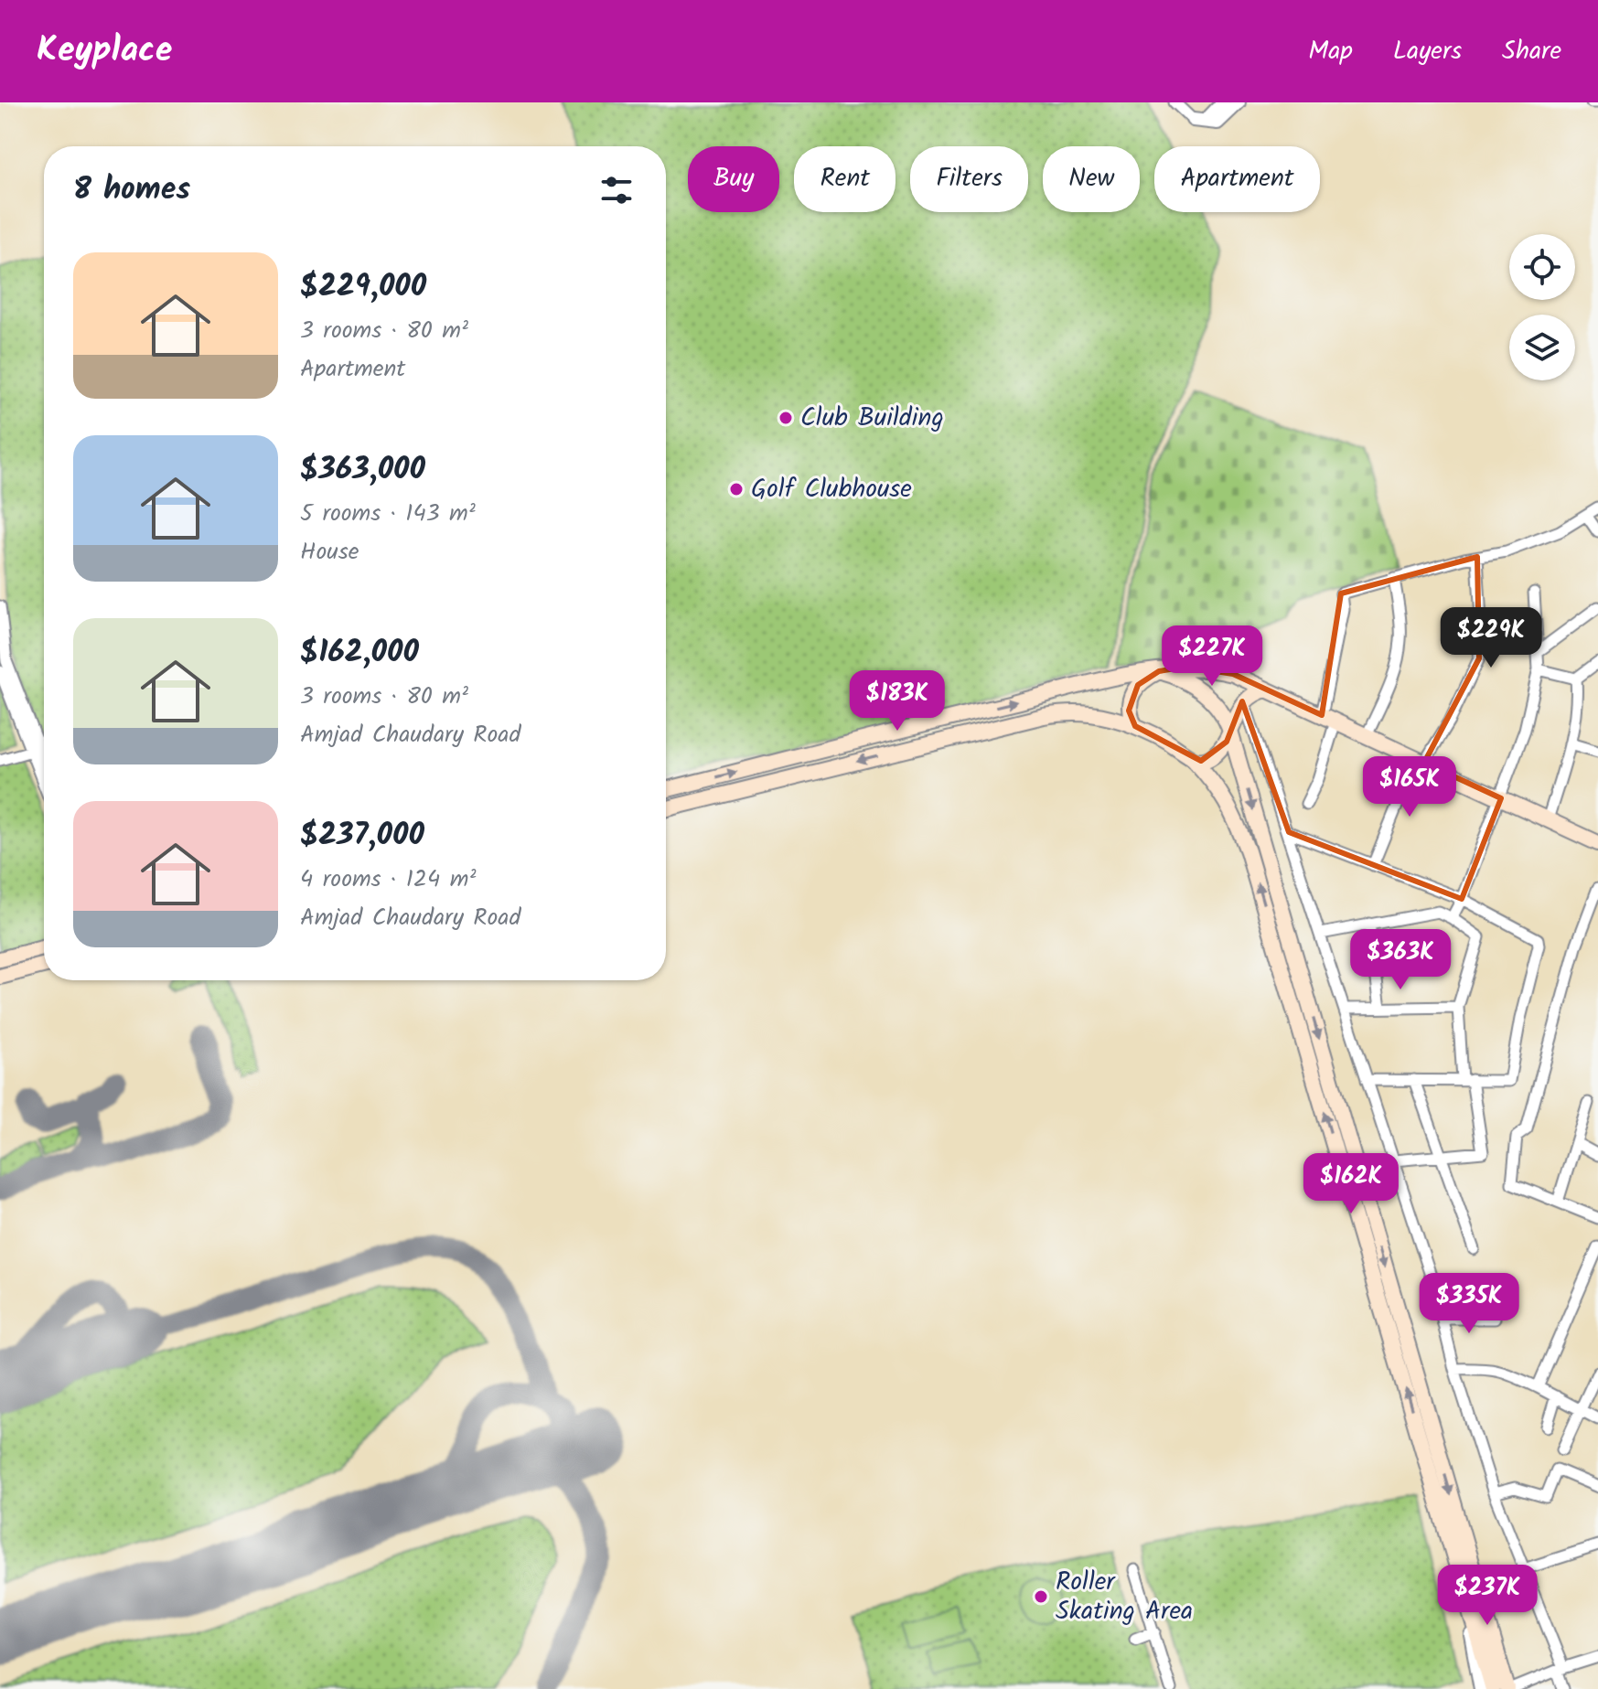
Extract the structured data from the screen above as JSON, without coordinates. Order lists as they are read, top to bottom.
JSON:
{
  "places": ["Club Building", "Golf Clubhouse", "Roller Skating Area"],
  "page": {
    "header": "Keyplace",
    "nav": ["Map", "Layers", "Share"],
    "chip": [
      "Buy",
      "Rent",
      "Filters",
      "New",
      "Apartment"
    ],
    "heading": "8 homes",
    "list": [
      {
        "name": "$229,000",
        "note": "3 rooms · 80 m² · Apartment"
      },
      {
        "name": "$363,000",
        "note": "5 rooms · 143 m² · House"
      },
      {
        "name": "$162,000",
        "note": "3 rooms · 80 m² · Amjad Chaudary Road"
      },
      {
        "name": "$237,000",
        "note": "4 rooms · 124 m² · Amjad Chaudary Road"
      }
    ],
    "price": [
      "$229K",
      "$227K",
      "$183K",
      "$165K",
      "$363K",
      "$162K",
      "$335K",
      "$237K"
    ]
  }
}
